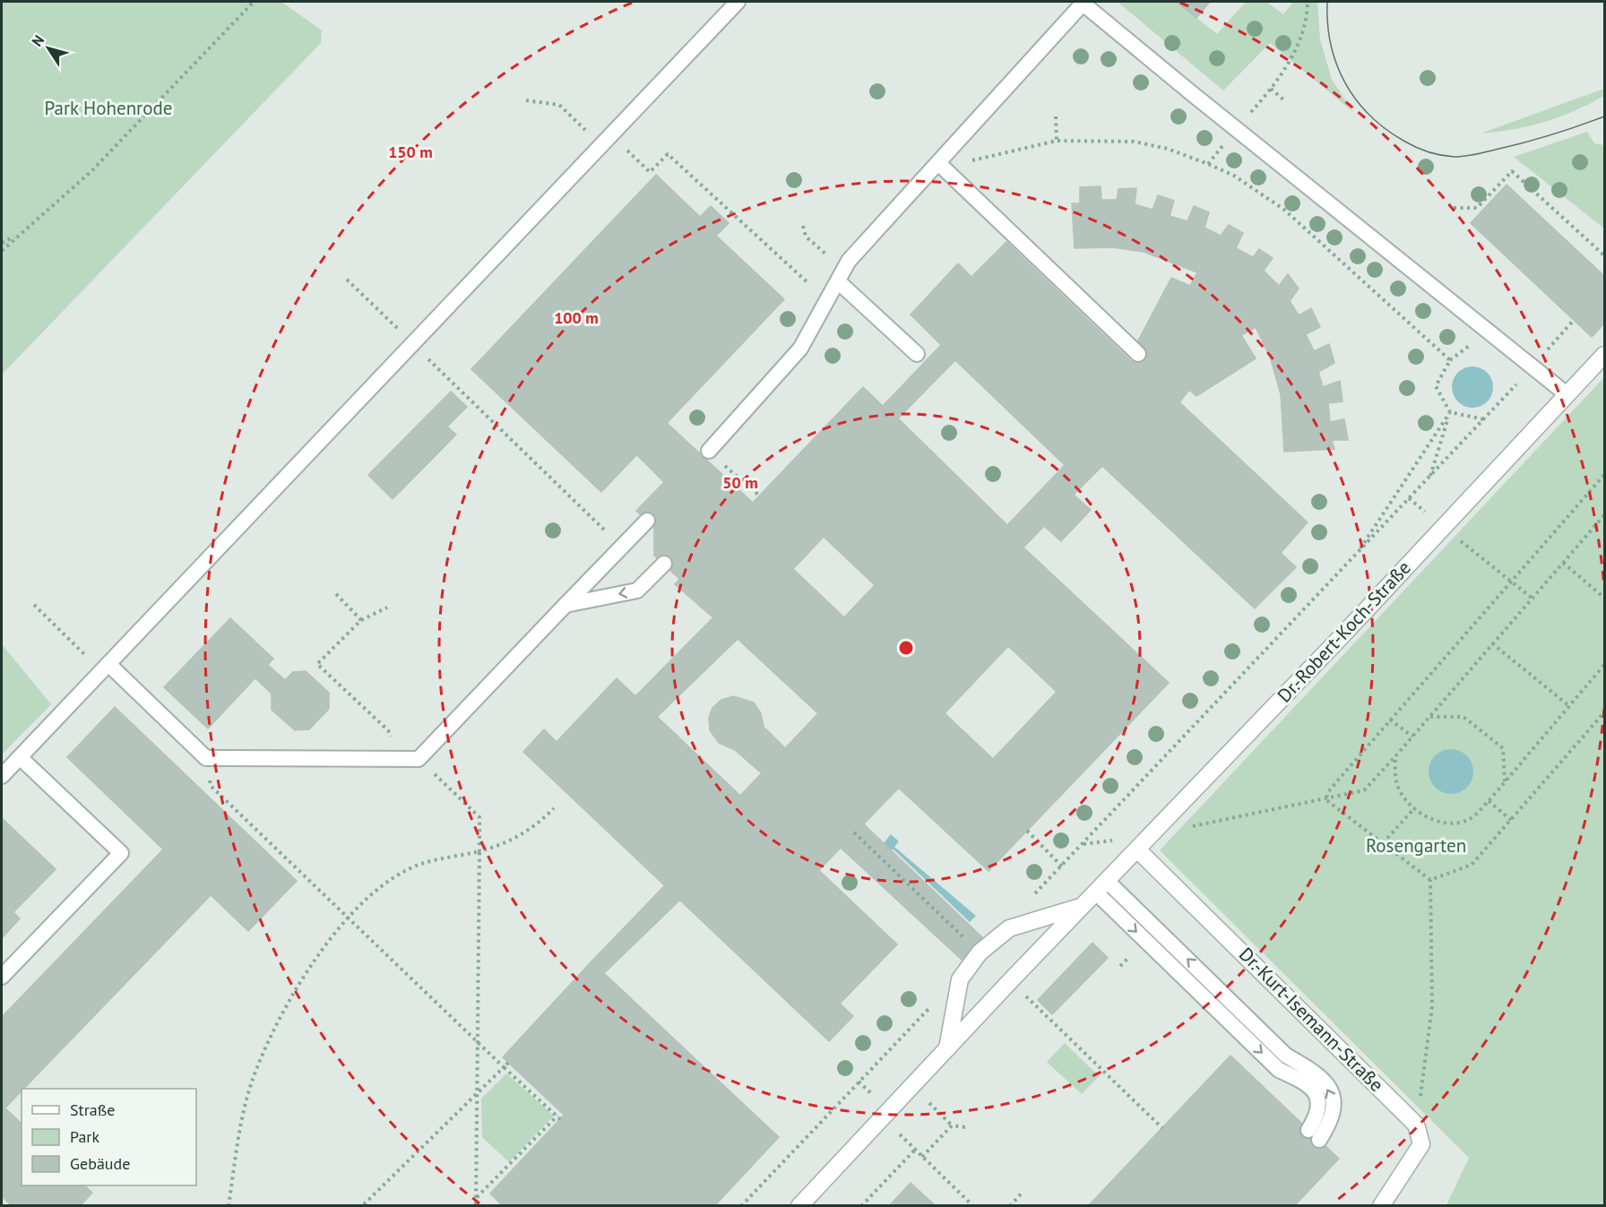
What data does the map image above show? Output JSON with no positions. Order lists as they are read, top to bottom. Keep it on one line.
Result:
{"streets":{"street":["Dr.-Robert-Koch-Straße","Dr.-Kurt-Isemann-Straße"]},"crossings":[["Dr.-Robert-Koch-Straße","Dr.-Kurt-Isemann-Straße"]],"parks":["Park Hohenrode","Rosengarten"],"legend":["Straße","Park","Gebäude"],"north":"top left","rings":["150 m","100 m","50 m"]}
